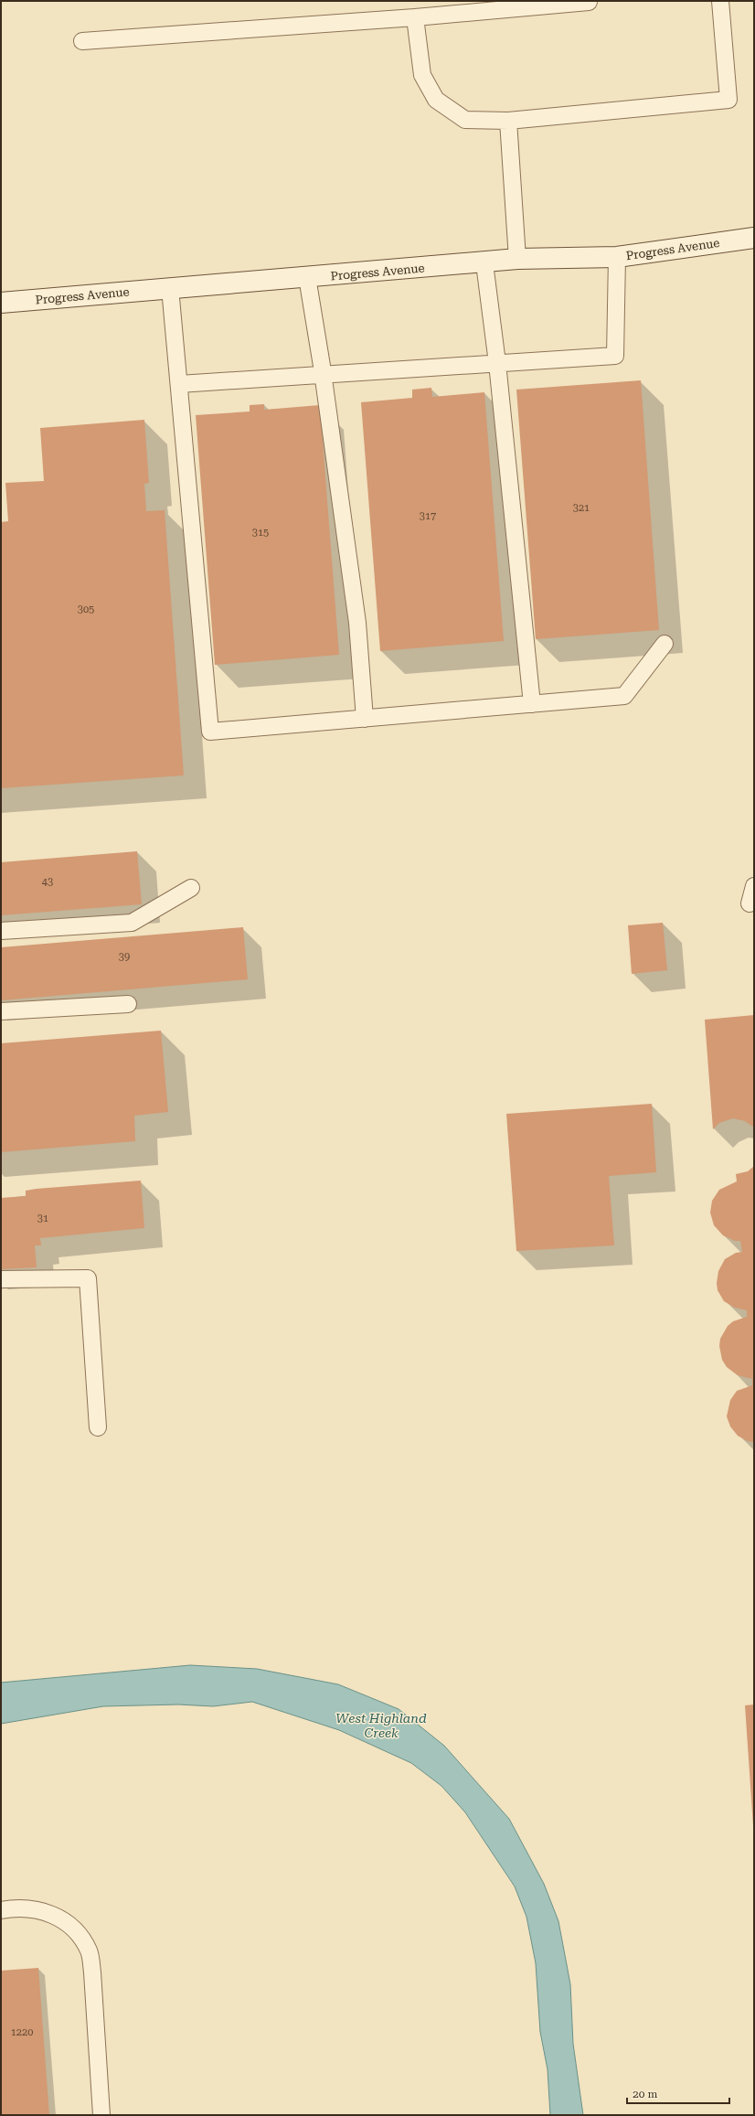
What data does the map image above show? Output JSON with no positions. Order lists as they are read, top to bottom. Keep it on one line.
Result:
{"streets":{"main road":["Progress Avenue"]},"water":["West Highland Creek"],"house_numbers":["321","317","315","305","43","39","31","1220"],"scale_bar":"20 m"}
